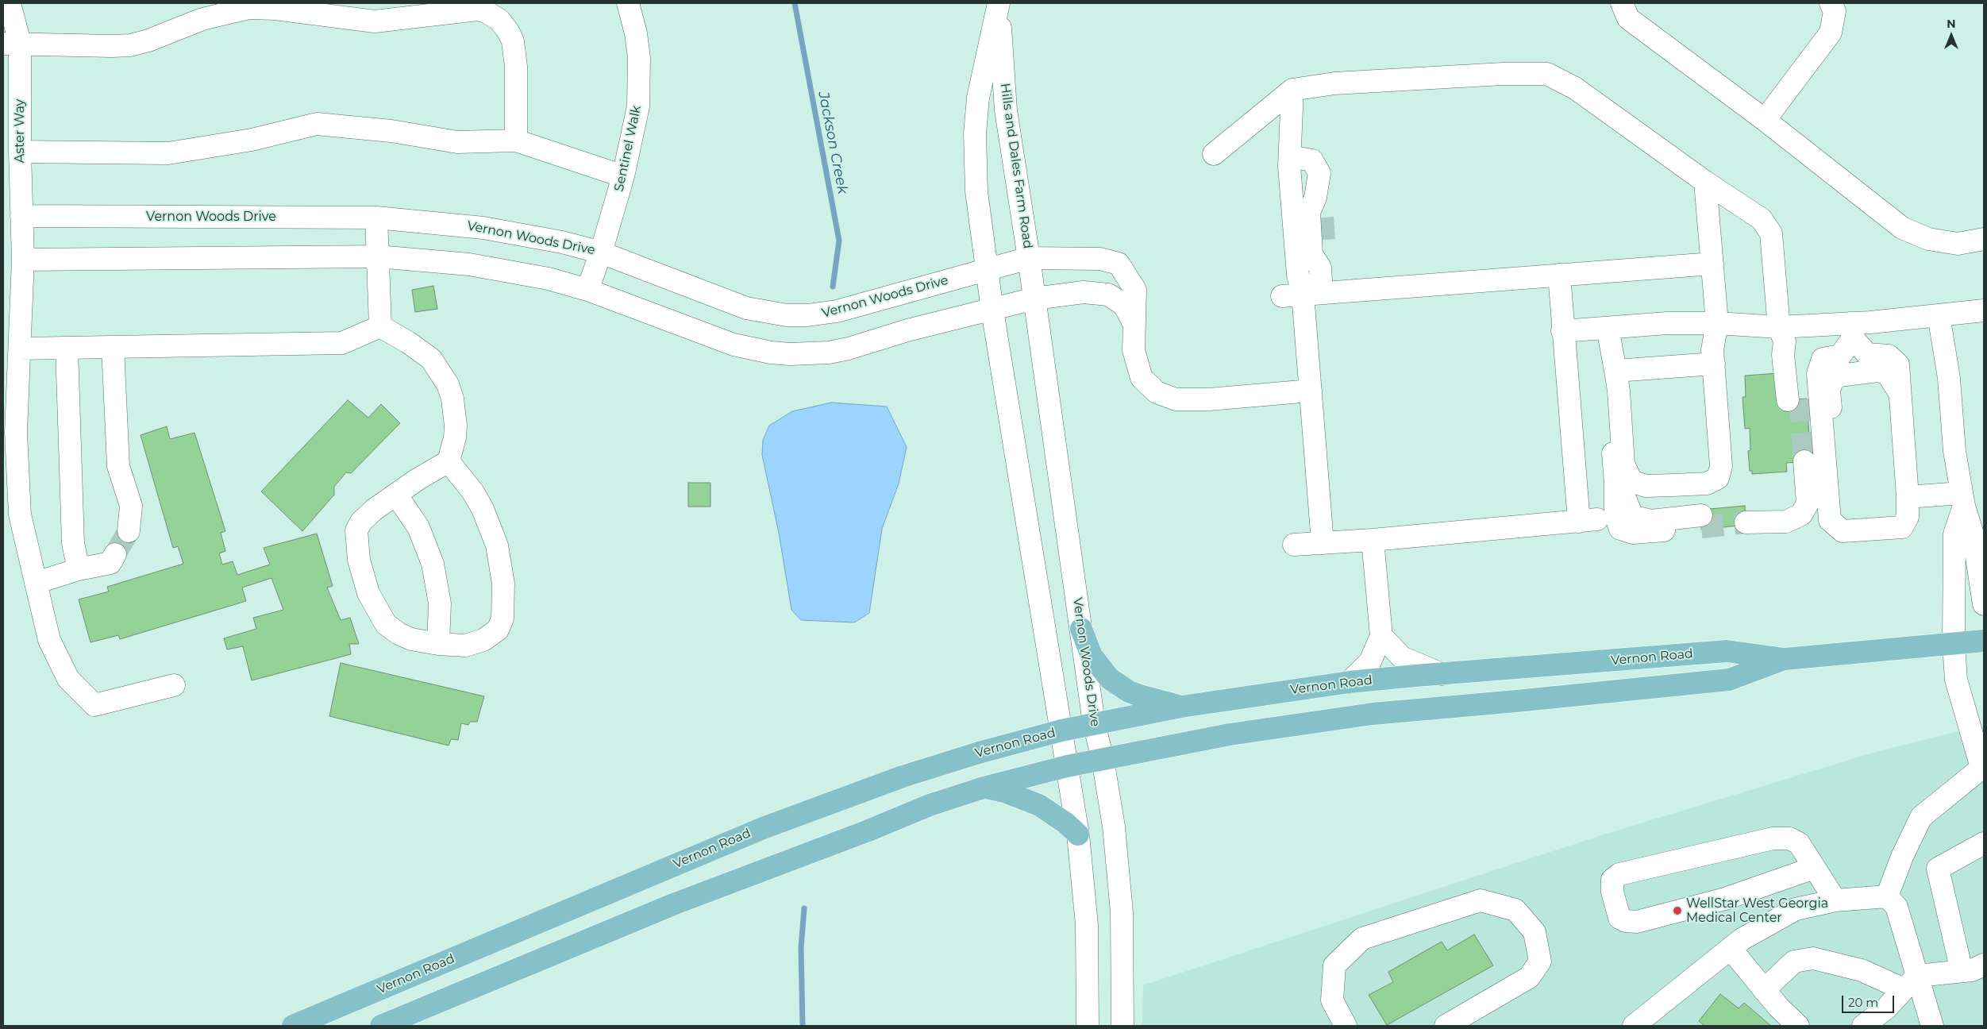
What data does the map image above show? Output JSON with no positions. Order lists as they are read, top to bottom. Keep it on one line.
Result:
{"streets":{"main road":["Vernon Road"],"street":["Aster Way","Sentinel Walk","Hills and Dales Farm Road","Vernon Woods Drive"]},"crossings":[["Aster Way","Vernon Woods Drive"],["Sentinel Walk","Vernon Woods Drive"],["Hills and Dales Farm Road","Vernon Woods Drive"],["Vernon Woods Drive","Vernon Road"]],"water":["Jackson Creek"],"places":["WellStar West Georgia Medical Center"],"scale_bar":"20 m","north":"top"}
